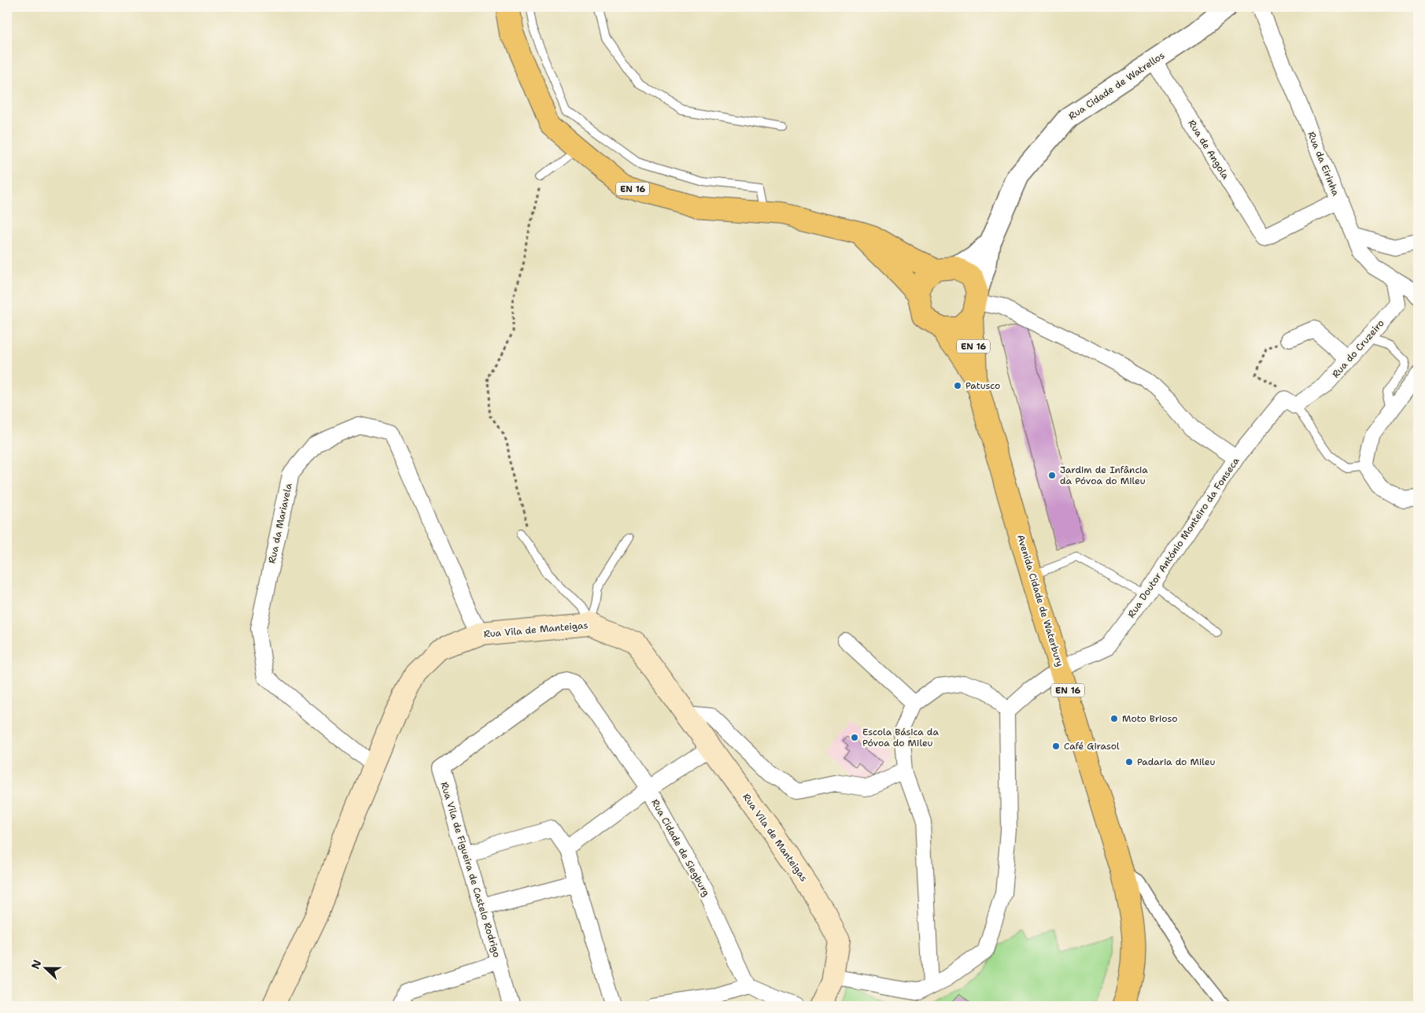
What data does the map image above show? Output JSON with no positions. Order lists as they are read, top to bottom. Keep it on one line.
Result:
{"streets":{"main road":["EN 16","Avenida Cidade de Waterbury","Rua Vila de Manteigas"],"street":["Rua Cidade de Watrellos","Rua de Angola","Rua da Eirinha","Rua do Cruzeiro","Rua da Mariavela","Rua Doutor António Monteiro da Fonseca","Rua Cidade de Siegburg","Rua Vila de Figueira de Castelo Rodrigo"]},"crossings":[["Rua Cidade de Watrellos","Rua de Angola"],["Rua Cidade de Watrellos","EN 16"],["Rua de Angola","Rua da Eirinha"],["Rua da Eirinha","Rua do Cruzeiro"],["EN 16","Avenida Cidade de Waterbury"],["Rua do Cruzeiro","Rua Doutor António Monteiro da Fonseca"],["Rua da Mariavela","Rua Vila de Manteigas"],["Rua Doutor António Monteiro da Fonseca","Avenida Cidade de Waterbury"],["Rua Cidade de Siegburg","Rua Vila de Figueira de Castelo Rodrigo"]],"places":["Patusco","Jardim de Infância da Póvoa do Mileu","Moto Brioso","Escola Básica da Póvoa do Mileu","Café Girasol","Padaria do Mileu"],"north":"left"}
